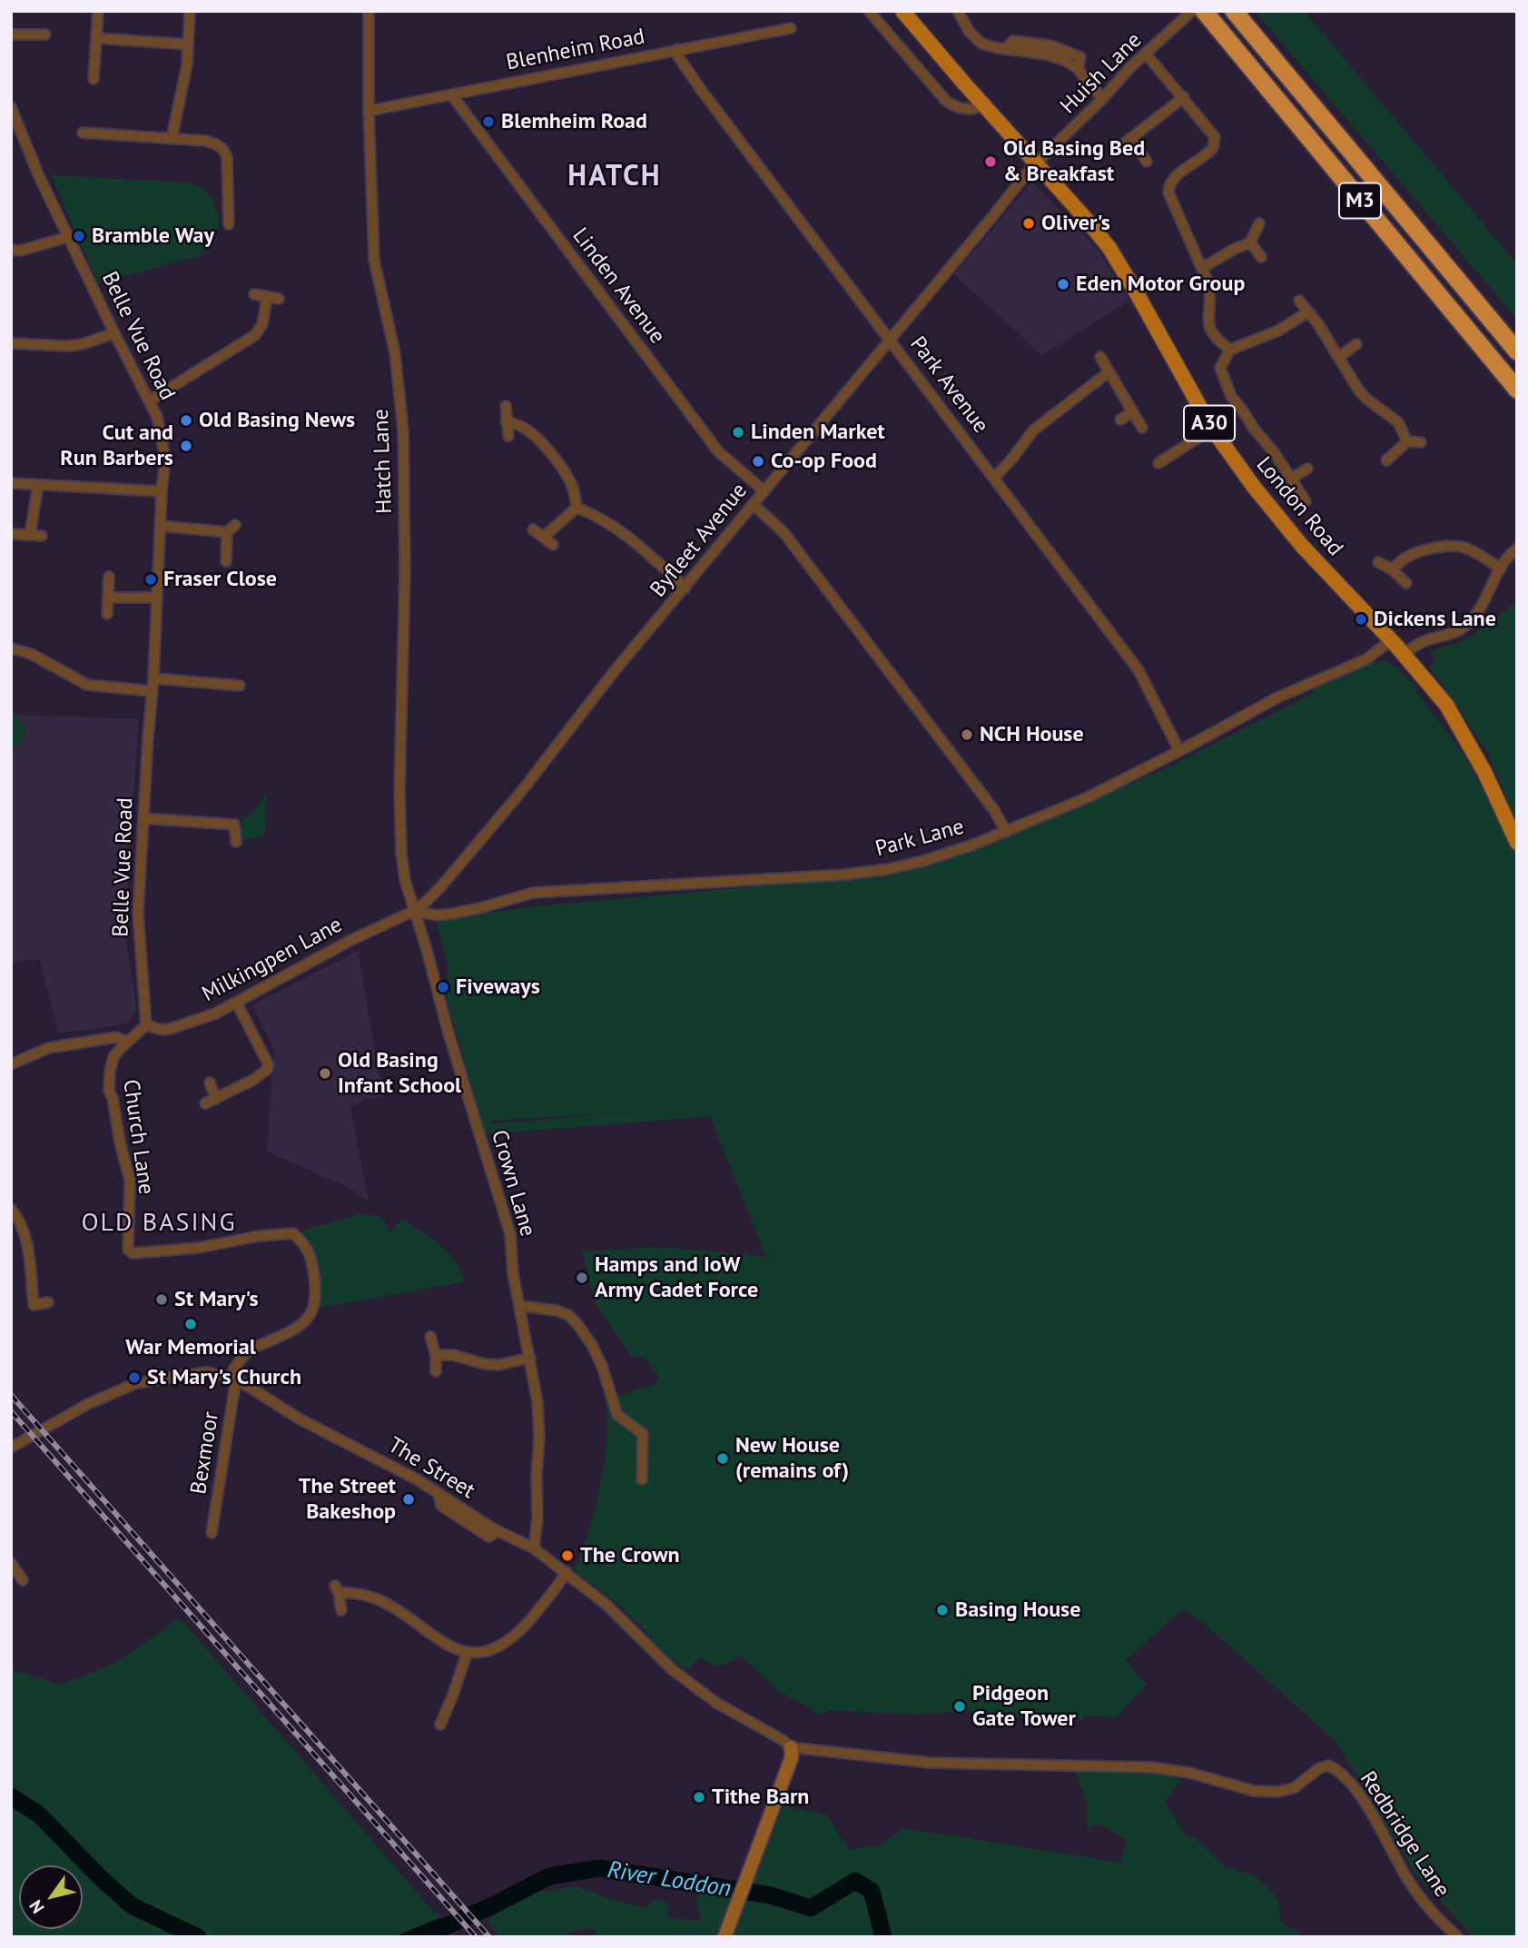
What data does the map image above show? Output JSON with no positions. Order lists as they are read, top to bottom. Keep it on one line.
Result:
{"streets":{"highway":["M3"],"main road":["A30","London Road"],"street":["Blenheim Road","Huish Lane","Linden Avenue","Belle Vue Road","Park Avenue","Hatch Lane","Byfleet Avenue","Park Lane","Milkingpen Lane","Church Lane","Crown Lane","Bexmoor","The Street","Redbridge Lane"]},"crossings":[["Blenheim Road","Linden Avenue"],["Blenheim Road","Park Avenue"],["Blenheim Road","Hatch Lane"],["Huish Lane","London Road"],["Huish Lane","Byfleet Avenue"],["Linden Avenue","Byfleet Avenue"],["Belle Vue Road","Milkingpen Lane"],["Belle Vue Road","Church Lane"],["Park Avenue","Byfleet Avenue"],["Park Avenue","Park Lane"],["Hatch Lane","Byfleet Avenue"],["Hatch Lane","Park Lane"],["Hatch Lane","Milkingpen Lane"],["Hatch Lane","Crown Lane"],["London Road","Byfleet Avenue"],["London Road","Park Lane"],["Byfleet Avenue","Park Lane"],["Byfleet Avenue","Milkingpen Lane"],["Byfleet Avenue","Crown Lane"],["Park Lane","Milkingpen Lane"],["Park Lane","Crown Lane"],["Milkingpen Lane","Church Lane"],["Milkingpen Lane","Crown Lane"],["Church Lane","Bexmoor"],["Church Lane","The Street"],["Crown Lane","The Street"],["Bexmoor","The Street"],["The Street","Redbridge Lane"]],"districts":["HATCH","OLD BASING"],"water":["River Loddon"],"places":["Blemheim Road","Old Basing Bed & Breakfast","Oliver's","Bramble Way","Eden Motor Group","Old Basing News","Linden Market","Cut and Run Barbers","Co-op Food","Fraser Close","Dickens Lane","NCH House","Fiveways","Old Basing Infant School","Hamps and IoW Army Cadet Force","St Mary's","War Memorial","St Mary's Church","New House (remains of)","The Street Bakeshop","The Crown","Basing House","Pidgeon Gate Tower","Tithe Barn"],"north":"bottom left"}
